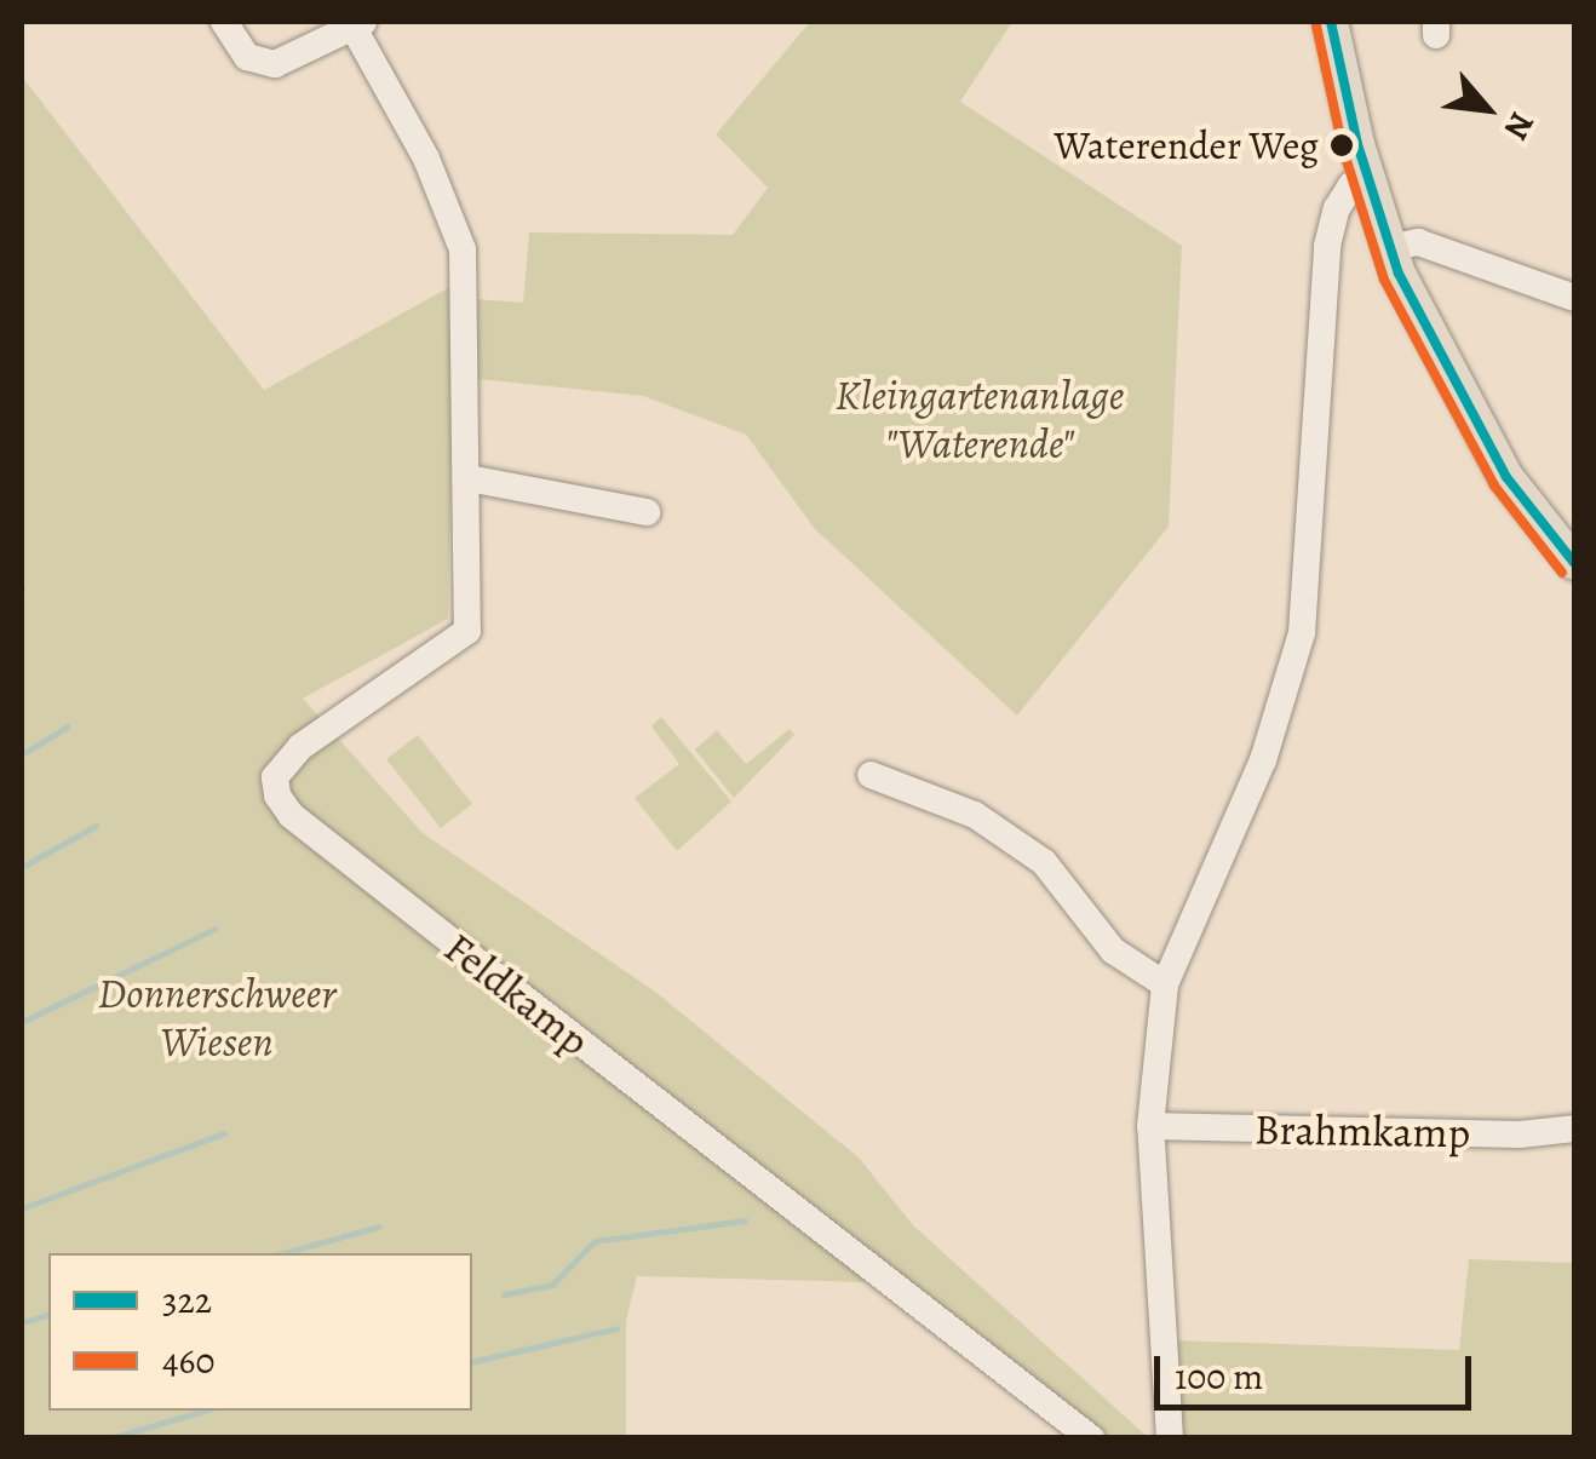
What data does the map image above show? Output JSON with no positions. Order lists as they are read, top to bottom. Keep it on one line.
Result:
{"streets":{"street":["Feldkamp","Brahmkamp"]},"parks":["Kleingartenanlage \"Waterende\"","Donnerschweer Wiesen"],"places":["Waterender Weg"],"lines":["transit line 322","transit line 460"],"legend":["322","460"],"scale_bar":"100 m","north":"bottom right"}
